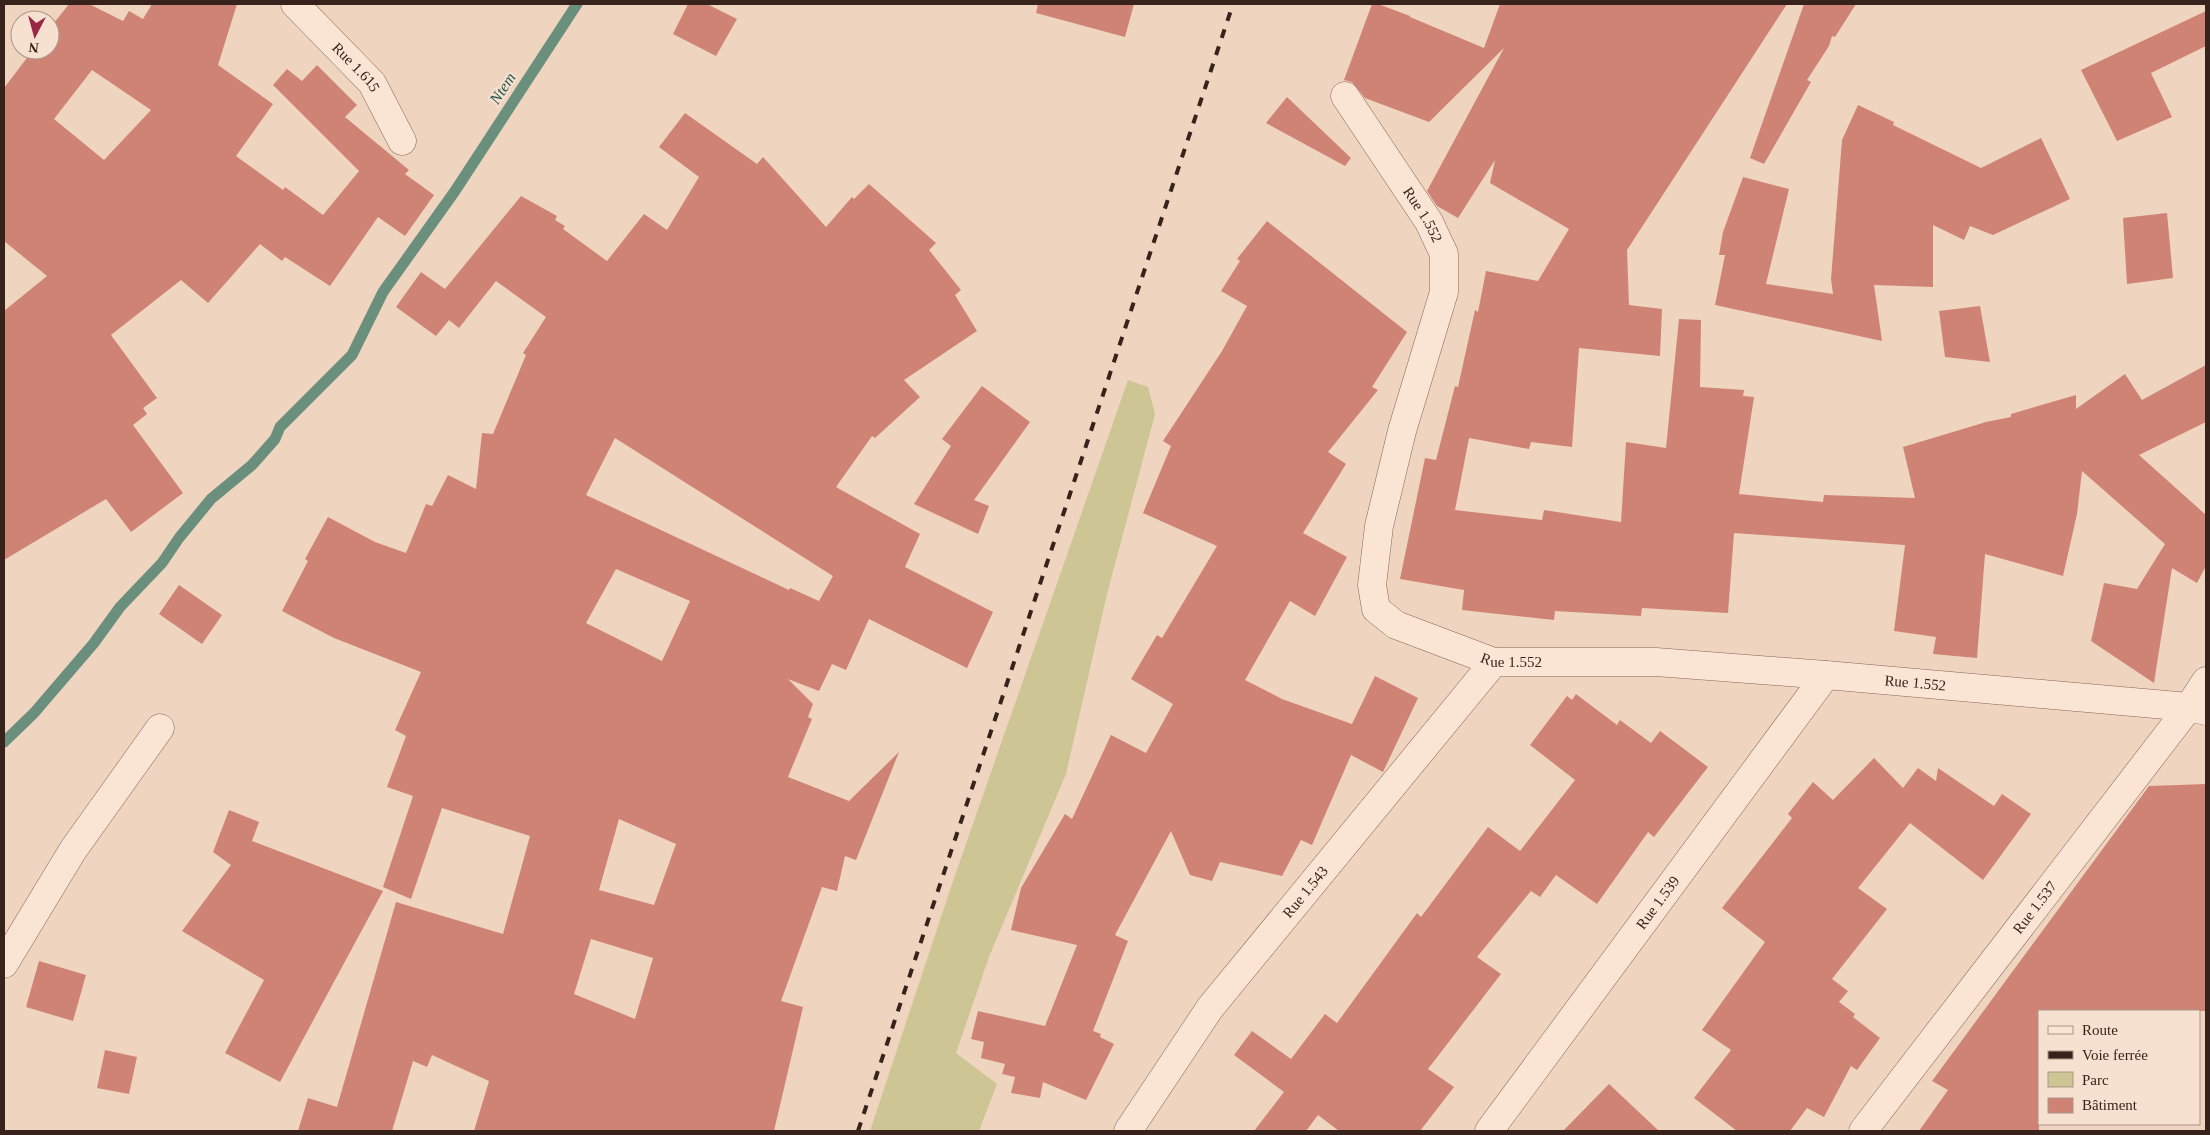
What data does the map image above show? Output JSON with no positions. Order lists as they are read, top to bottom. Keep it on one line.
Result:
{"streets":{"street":["Rue 1.615","Rue 1.552","Rue 1.543","Rue 1.539","Rue 1.537"]},"crossings":[["Rue 1.552","Rue 1.543"],["Rue 1.552","Rue 1.539"],["Rue 1.552","Rue 1.537"]],"water":["Ntem"],"legend":["Route","Voie ferrée","Parc","Bâtiment"],"north":"bottom"}
